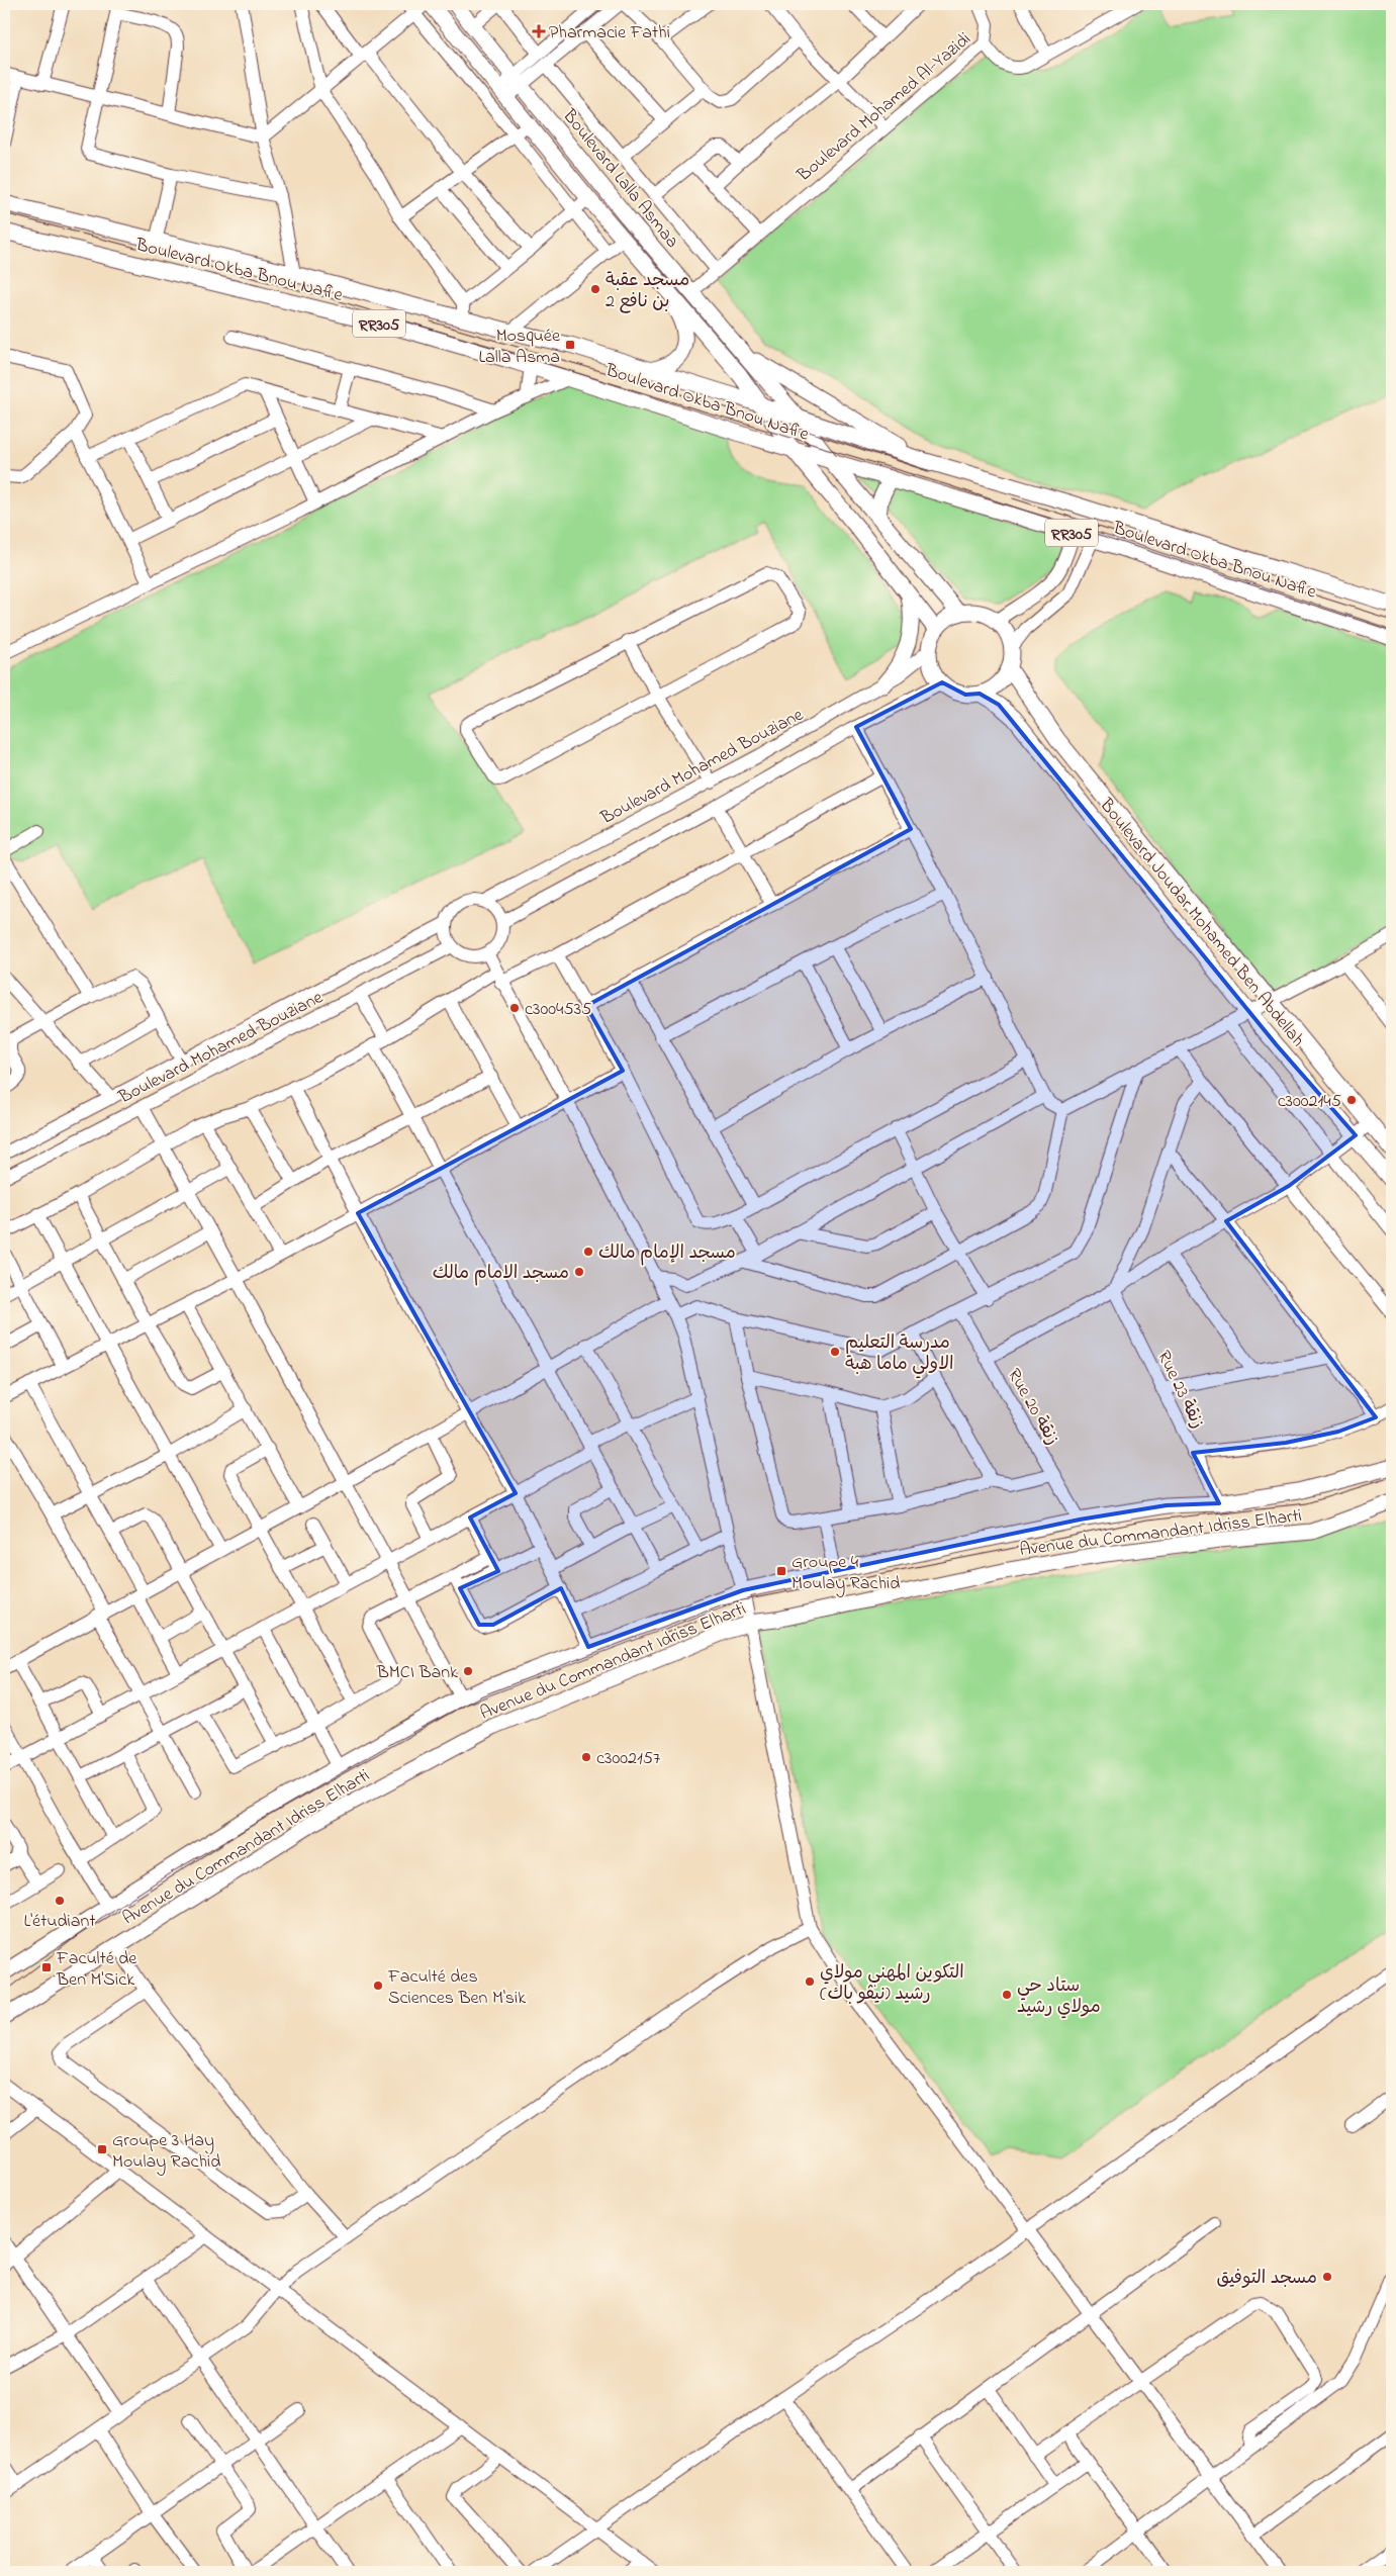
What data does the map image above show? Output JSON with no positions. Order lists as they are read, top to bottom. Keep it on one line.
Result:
{"streets":{"main road":["Boulevard Lalla Asmaa","Boulevard Okba Bnou Nafie","RR305","Boulevard Joudar Mohamed Ben Abdellah","Avenue du Commandant Idriss Elharti"],"street":["Boulevard Mohamed Al-Yazidi","Boulevard Mohamed Bouziane","Rue 23 زنقة","Rue 20 زنقة"]},"crossings":[["Boulevard Mohamed Al-Yazidi","Boulevard Lalla Asmaa"],["Boulevard Lalla Asmaa","Boulevard Okba Bnou Nafie"],["Boulevard Mohamed Bouziane","Boulevard Joudar Mohamed Ben Abdellah"],["Rue 23 زنقة","Avenue du Commandant Idriss Elharti"],["Rue 20 زنقة","Avenue du Commandant Idriss Elharti"]],"places":{"health":["Pharmacie Fathi"],"other":["مسجد عقبة بن نافع 2","c3004535","c3002145","مسجد الإمام مالك","مسجد الامام مالك","مدرسة التعليم الاولي ماما هبة","BMCI Bank","c3002157","L'étudiant","التكوين المهني مولاي رشيد (نيڤو باك)","Faculté des Sciences Ben M'sik","ستاد حي مولاي رشيد","مسجد التوفيق"],"transit":["Mosquée Lalla Asma","Groupe 4 Moulay Rachid","Faculté de Ben M'Sick","Groupe 3 Hay Moulay Rachid"]}}
